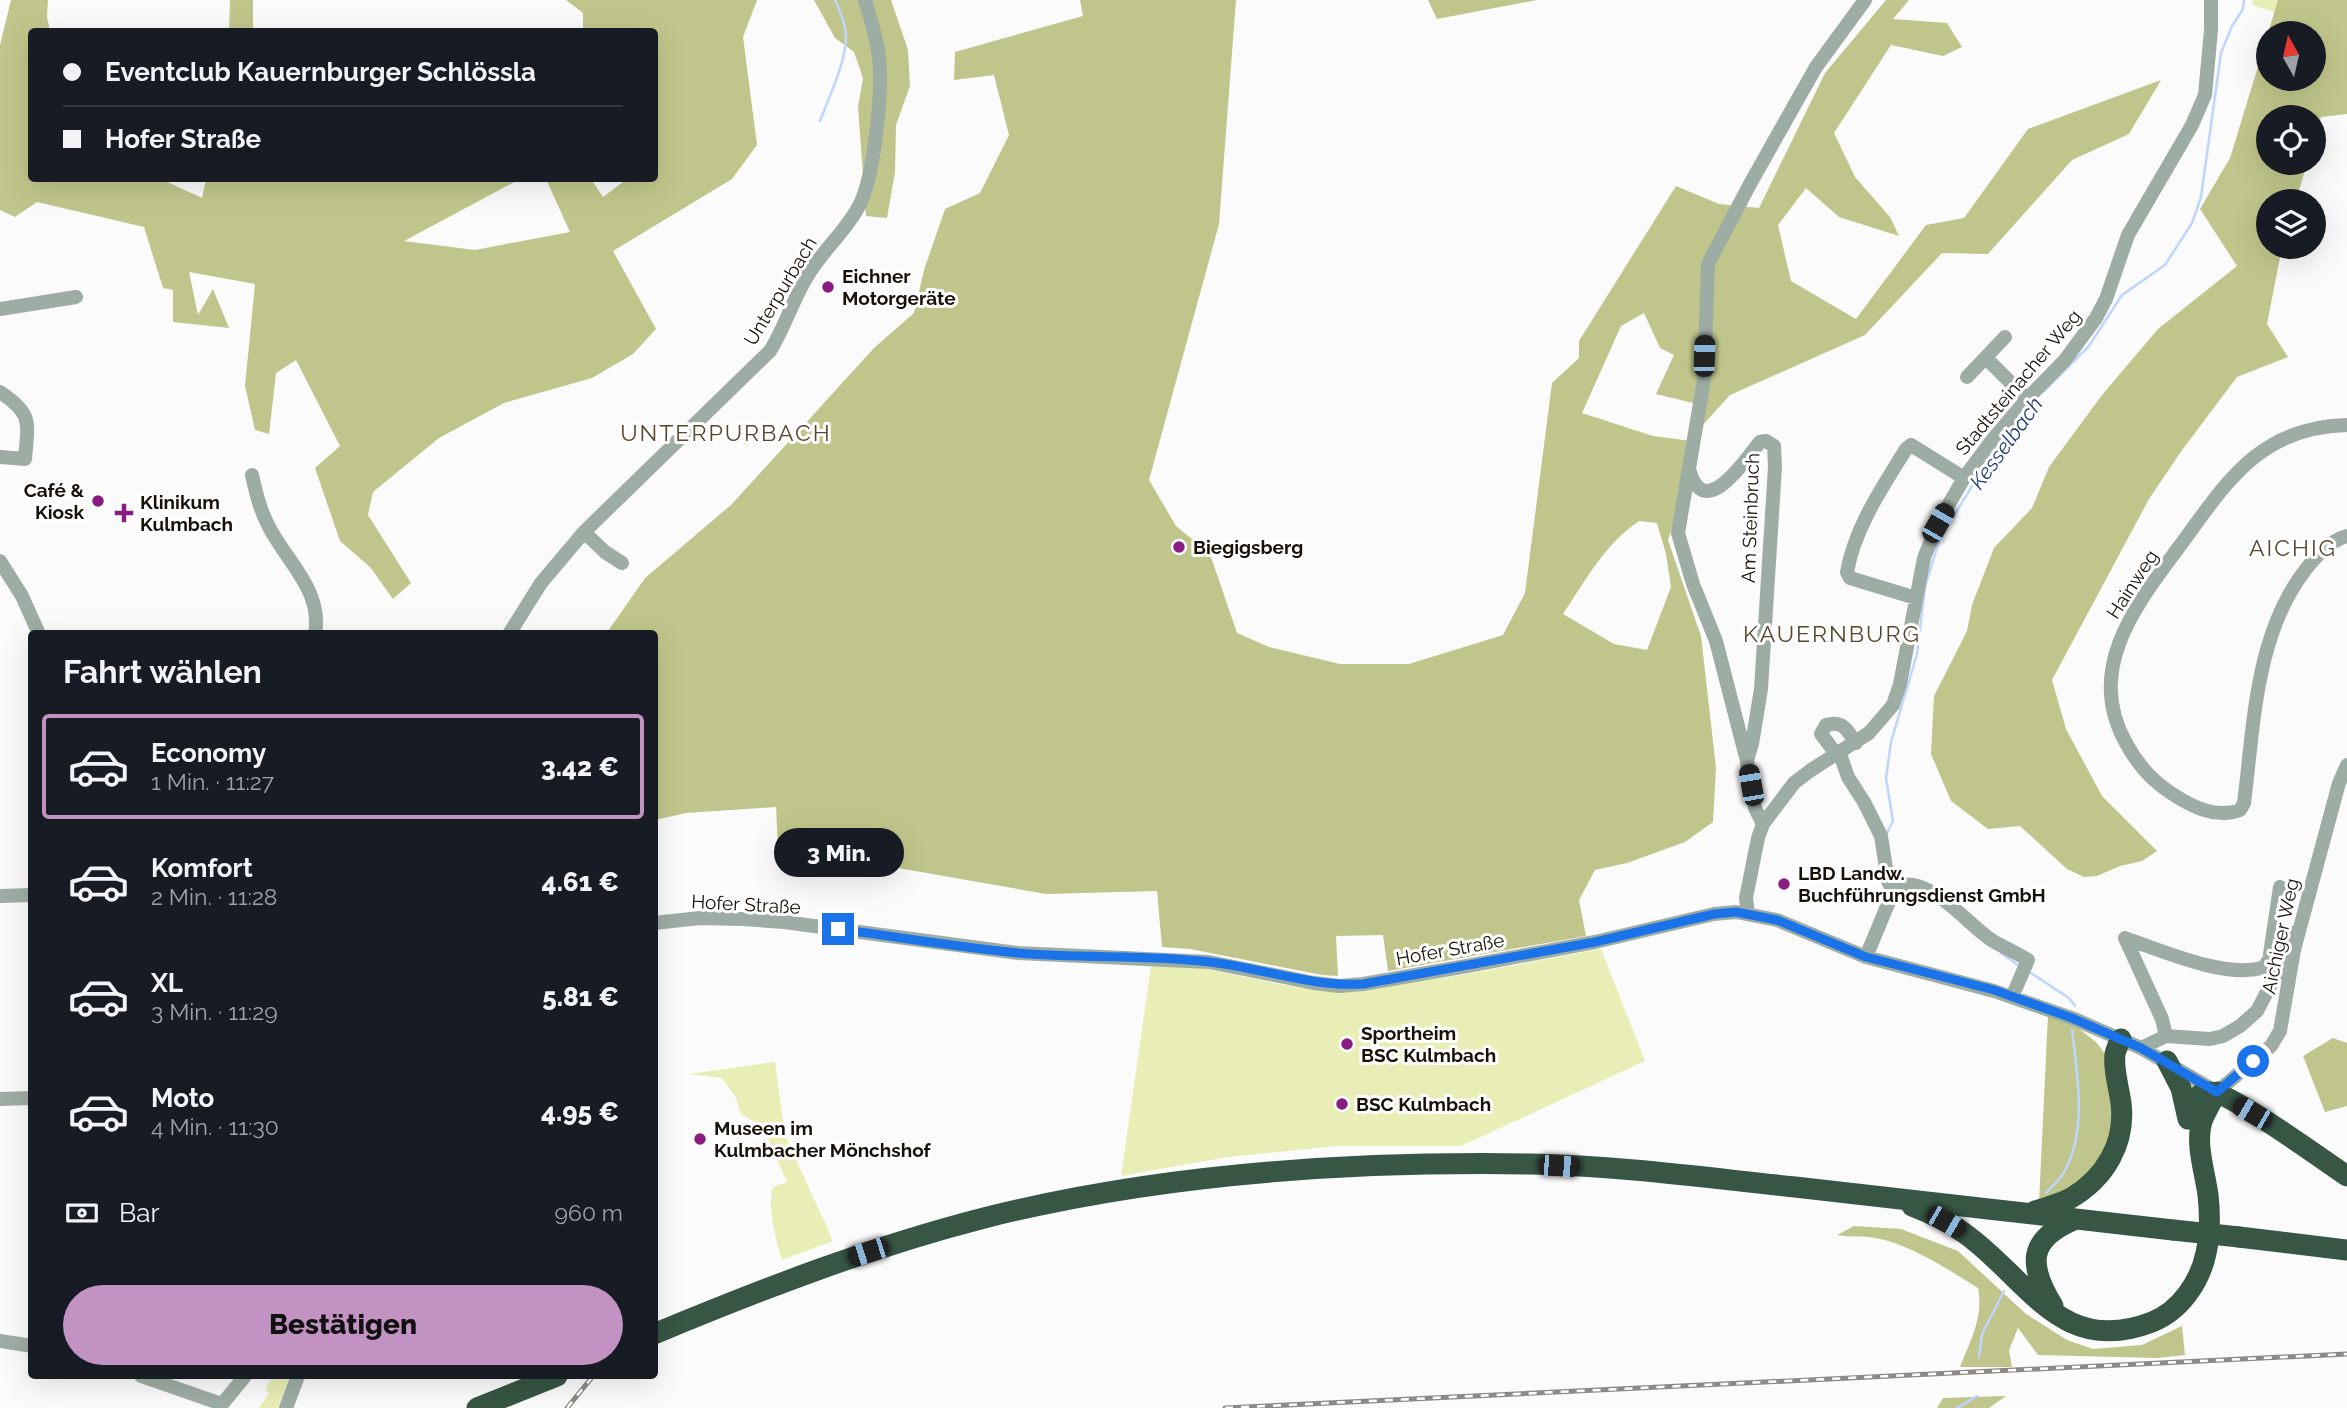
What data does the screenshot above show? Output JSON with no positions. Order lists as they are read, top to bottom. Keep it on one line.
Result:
{"streets":{"street":["Unterpurbach","Stadtsteinacher Weg","Am Steinbruch","Hainweg","Hofer Straße","Aichiger Weg"]},"crossings":[["Hofer Straße","Aichiger Weg"]],"districts":["UNTERPURBACH","AICHIG","KAUERNBURG"],"water":["Kesselbach"],"places":{"other":["Eichner Motorgeräte","Café & Kiosk","Biegigsberg","LBD Landw. Buchführungsdienst GmbH","Sportheim BSC Kulmbach","BSC Kulmbach","Museen im Kulmbacher Mönchshof"],"health":["Klinikum Kulmbach"]},"north":"top","page":{"banner":["Eventclub Kauernburger Schlössla","Hofer Straße"],"heading":"Fahrt wählen","list":[{"name":"Economy","note":"1 Min. · 11:27","value":"3.42 €"},{"name":"Komfort","note":"2 Min. · 11:28","value":"4.61 €"},{"name":"XL","note":"3 Min. · 11:29","value":"5.81 €"},{"name":"Moto","note":"4 Min. · 11:30","value":"4.95 €"}],"bubble":"3 Min.","pay":["Bar","960 m"],"buttons":"Bestätigen"}}
